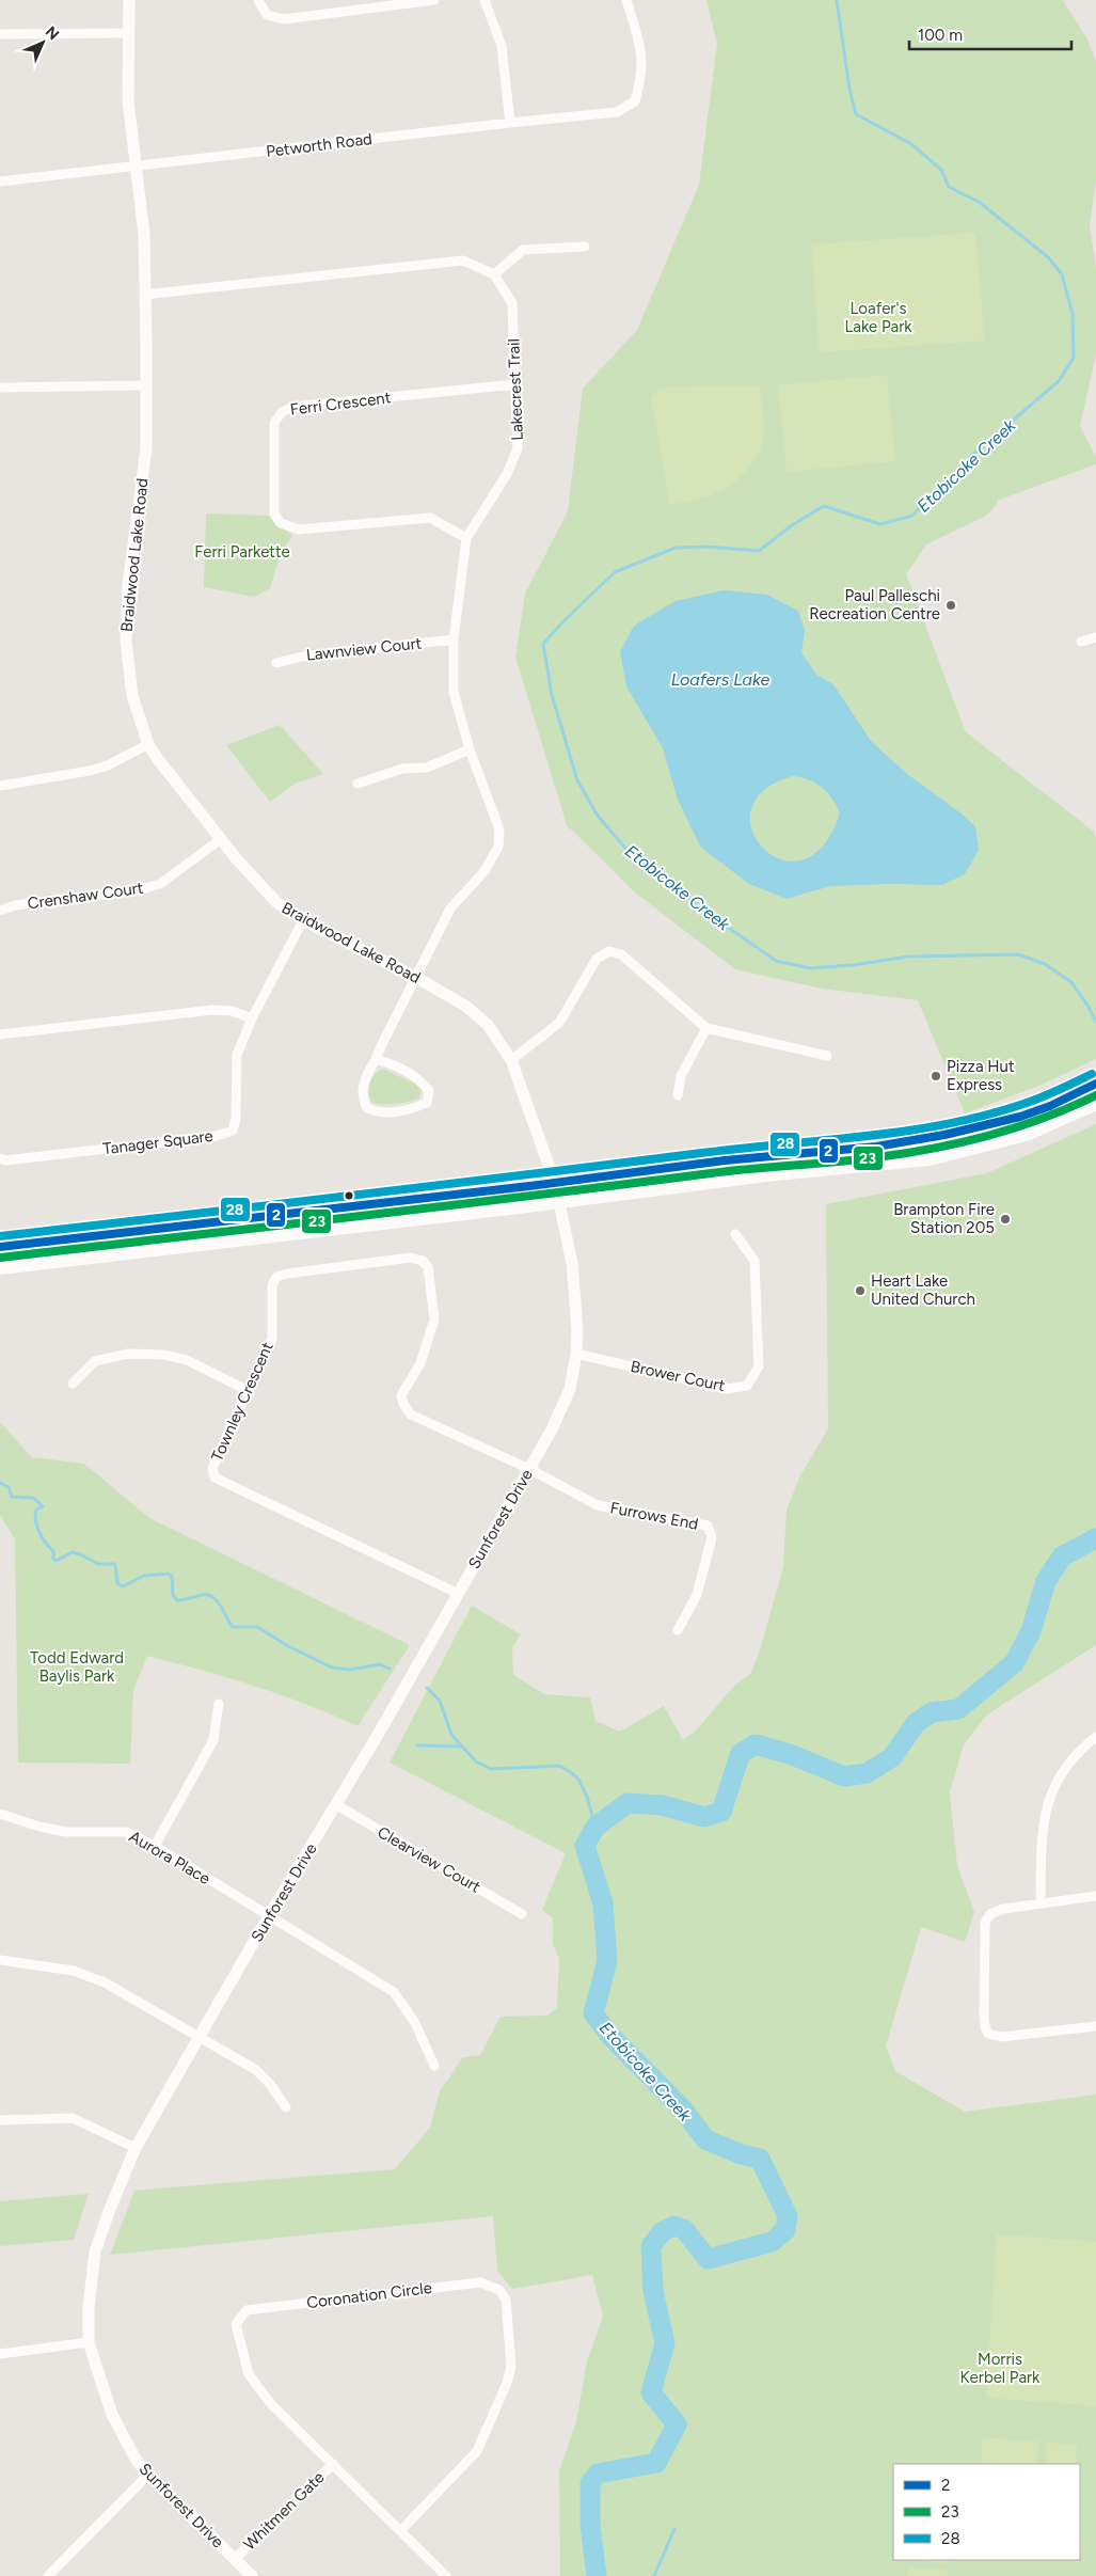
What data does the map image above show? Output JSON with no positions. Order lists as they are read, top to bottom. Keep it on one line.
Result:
{"streets":{"street":["Petworth Road","Lakecrest Trail","Ferri Crescent","Braidwood Lake Road","Lawnview Court","Crenshaw Court","Tanager Square","Brower Court","Townley Crescent","Furrows End","Sunforest Drive","Aurora Place","Clearview Court","Coronation Circle","Whitmen Gate"]},"crossings":[["Petworth Road","Braidwood Lake Road"],["Lakecrest Trail","Ferri Crescent"],["Lakecrest Trail","Braidwood Lake Road"],["Lakecrest Trail","Lawnview Court"],["Braidwood Lake Road","Crenshaw Court"],["Braidwood Lake Road","Tanager Square"],["Braidwood Lake Road","Sunforest Drive"],["Brower Court","Sunforest Drive"],["Townley Crescent","Furrows End"],["Townley Crescent","Sunforest Drive"],["Furrows End","Sunforest Drive"],["Sunforest Drive","Aurora Place"],["Sunforest Drive","Clearview Court"],["Sunforest Drive","Whitmen Gate"],["Coronation Circle","Whitmen Gate"]],"water":["Etobicoke Creek","Loafers Lake"],"parks":["Loafer's Lake Park","Ferri Parkette","Todd Edward Baylis Park","Morris Kerbel Park"],"places":["Paul Palleschi Recreation Centre","Pizza Hut Express","Brampton Fire Station 205","Heart Lake United Church"],"lines":["transit line 28","transit line 2","transit line 23"],"legend":["2","23","28"],"scale_bar":"100 m","north":"top right"}
